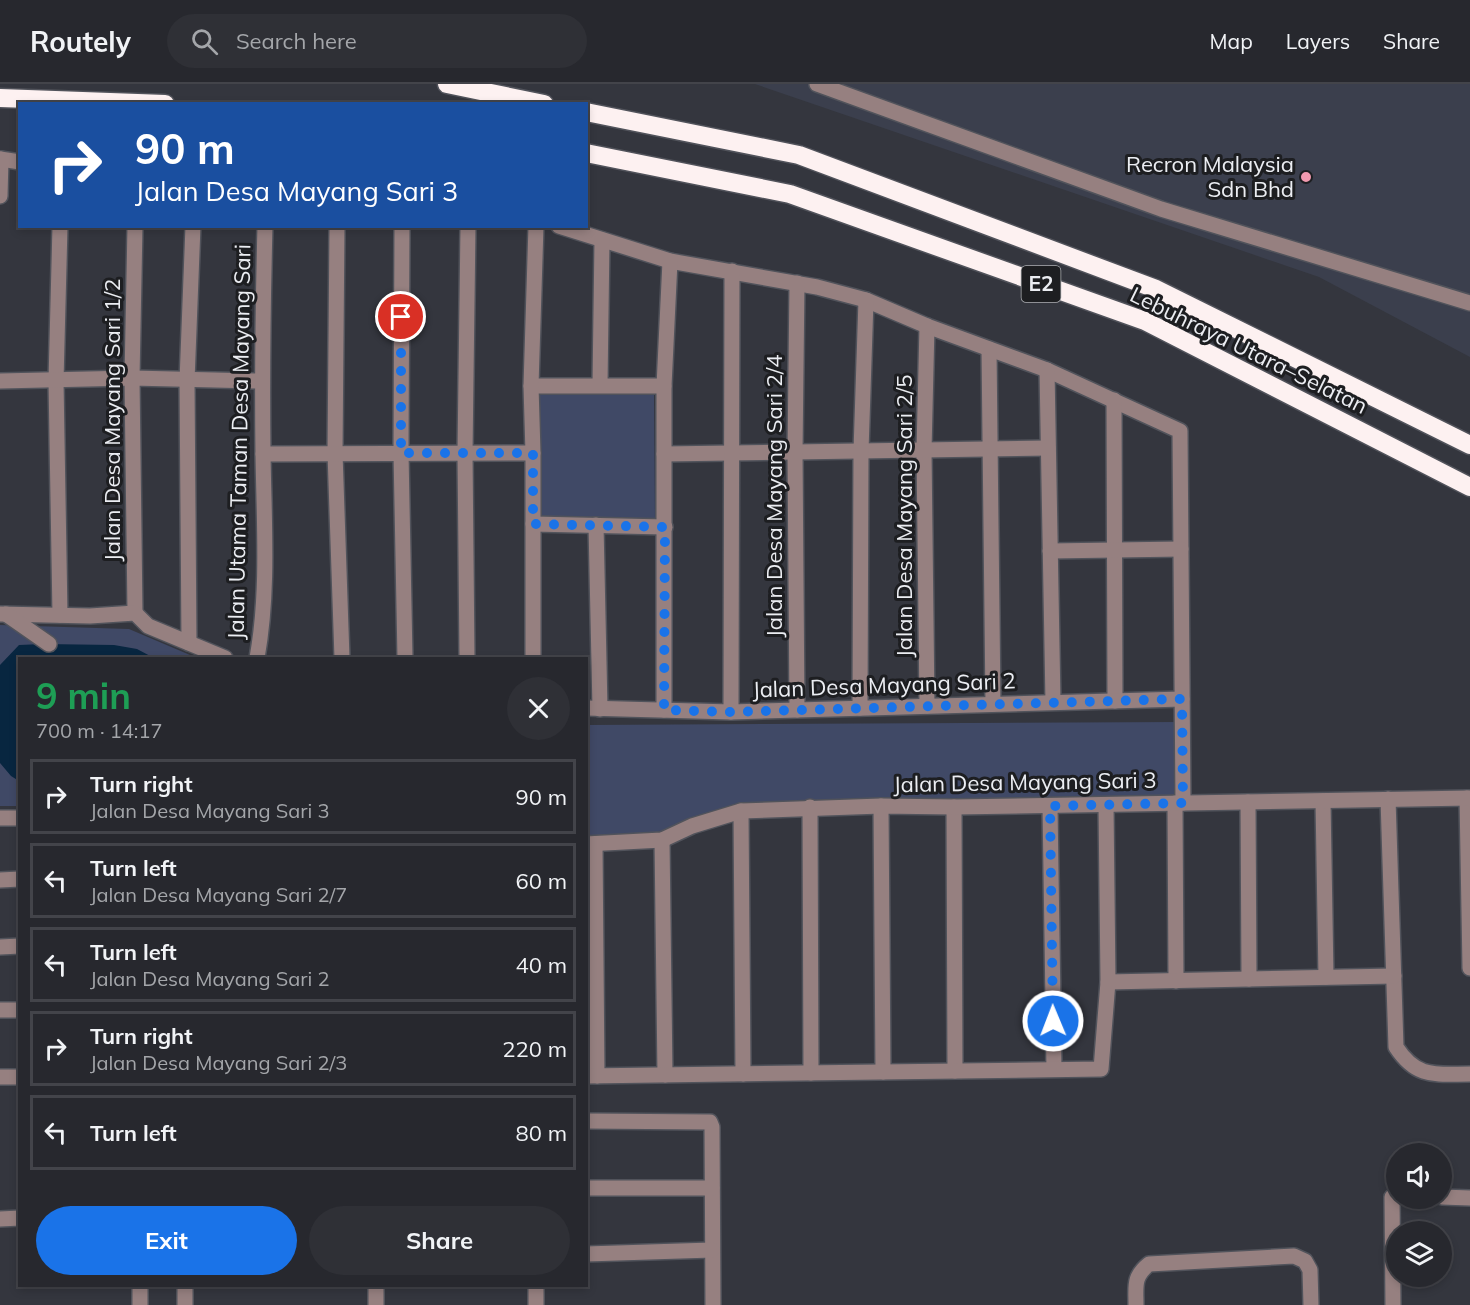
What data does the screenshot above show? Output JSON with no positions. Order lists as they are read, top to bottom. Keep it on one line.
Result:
{"streets":{"highway":["E2","Lebuhraya Utara–Selatan"],"street":["Jalan Desa Mayang Sari 1/2","Jalan Utama Taman Desa Mayang Sari","Jalan Desa Mayang Sari 2/4","Jalan Desa Mayang Sari 2/5","Jalan Desa Mayang Sari 2","Jalan Desa Mayang Sari 3"]},"crossings":[["Jalan Desa Mayang Sari 2/4","Jalan Desa Mayang Sari 2"],["Jalan Desa Mayang Sari 2/5","Jalan Desa Mayang Sari 2"]],"places":["Recron Malaysia Sdn Bhd"],"page":{"header":"Routely","search":"Search here","nav":["Map","Layers","Share"],"turn":["90 m","Jalan Desa Mayang Sari 3"],"heading":["9 min","700 m · 14:17"],"list":[{"name":"Turn right","note":"Jalan Desa Mayang Sari 3","value":"90 m"},{"name":"Turn left","note":"Jalan Desa Mayang Sari 2/7","value":"60 m"},{"name":"Turn left","note":"Jalan Desa Mayang Sari 2","value":"40 m"},{"name":"Turn right","note":"Jalan Desa Mayang Sari 2/3","value":"220 m"},{"name":"Turn left","value":"80 m"}],"buttons":["Exit","Share"]}}
